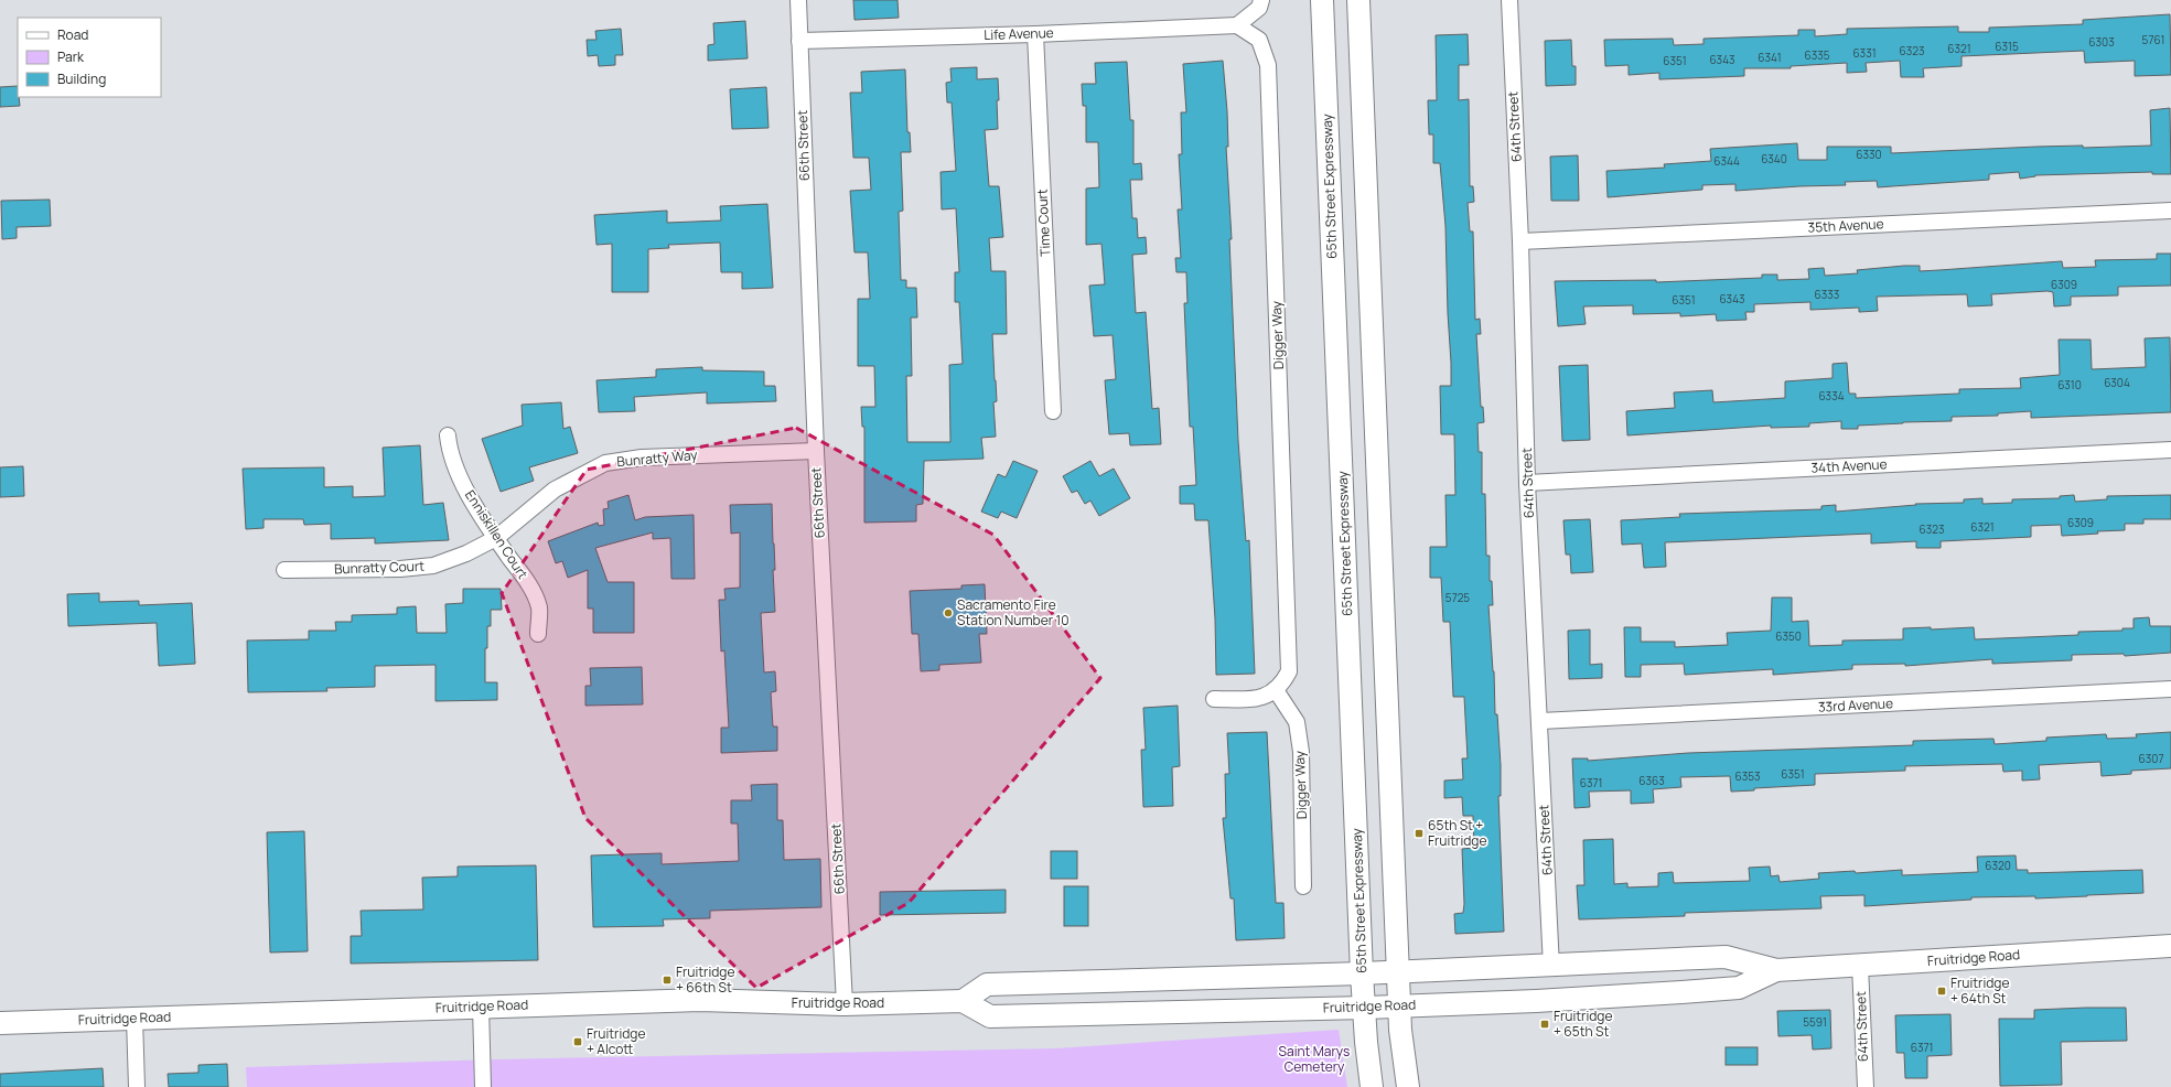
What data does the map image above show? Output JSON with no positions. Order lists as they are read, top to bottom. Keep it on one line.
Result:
{"streets":{"main road":["65th Street Expressway","Fruitridge Road"],"street":["Life Avenue","64th Street","66th Street","Time Court","35th Avenue","Digger Way","Bunratty Way","34th Avenue","Enniskillen Court","Bunratty Court","33rd Avenue"]},"crossings":[["Life Avenue","66th Street"],["Life Avenue","Time Court"],["Life Avenue","Digger Way"],["64th Street","35th Avenue"],["64th Street","34th Avenue"],["64th Street","33rd Avenue"],["64th Street","Fruitridge Road"],["66th Street","Bunratty Way"],["66th Street","Fruitridge Road"],["65th Street Expressway","Fruitridge Road"],["Bunratty Way","Enniskillen Court"],["Bunratty Way","Bunratty Court"],["Enniskillen Court","Bunratty Court"]],"parks":["Saint Marys Cemetery"],"places":{"other":["Sacramento Fire Station Number 10"],"transit":["65th St + Fruitridge","Fruitridge + 66th St","Fruitridge + 64th St","Fruitridge + 65th St","Fruitridge + Alcott"]},"house_numbers":["5761","6303","6315","6321","6323","6331","6335","6341","6343","6351","6330","6340","6344","6309","6333","6343","6351","6304","6310","6334","6309","6321","6323","5725","6350","6307","6351","6353","6363","6371","6320","5591","6371"],"legend":["Road","Park","Building"]}
